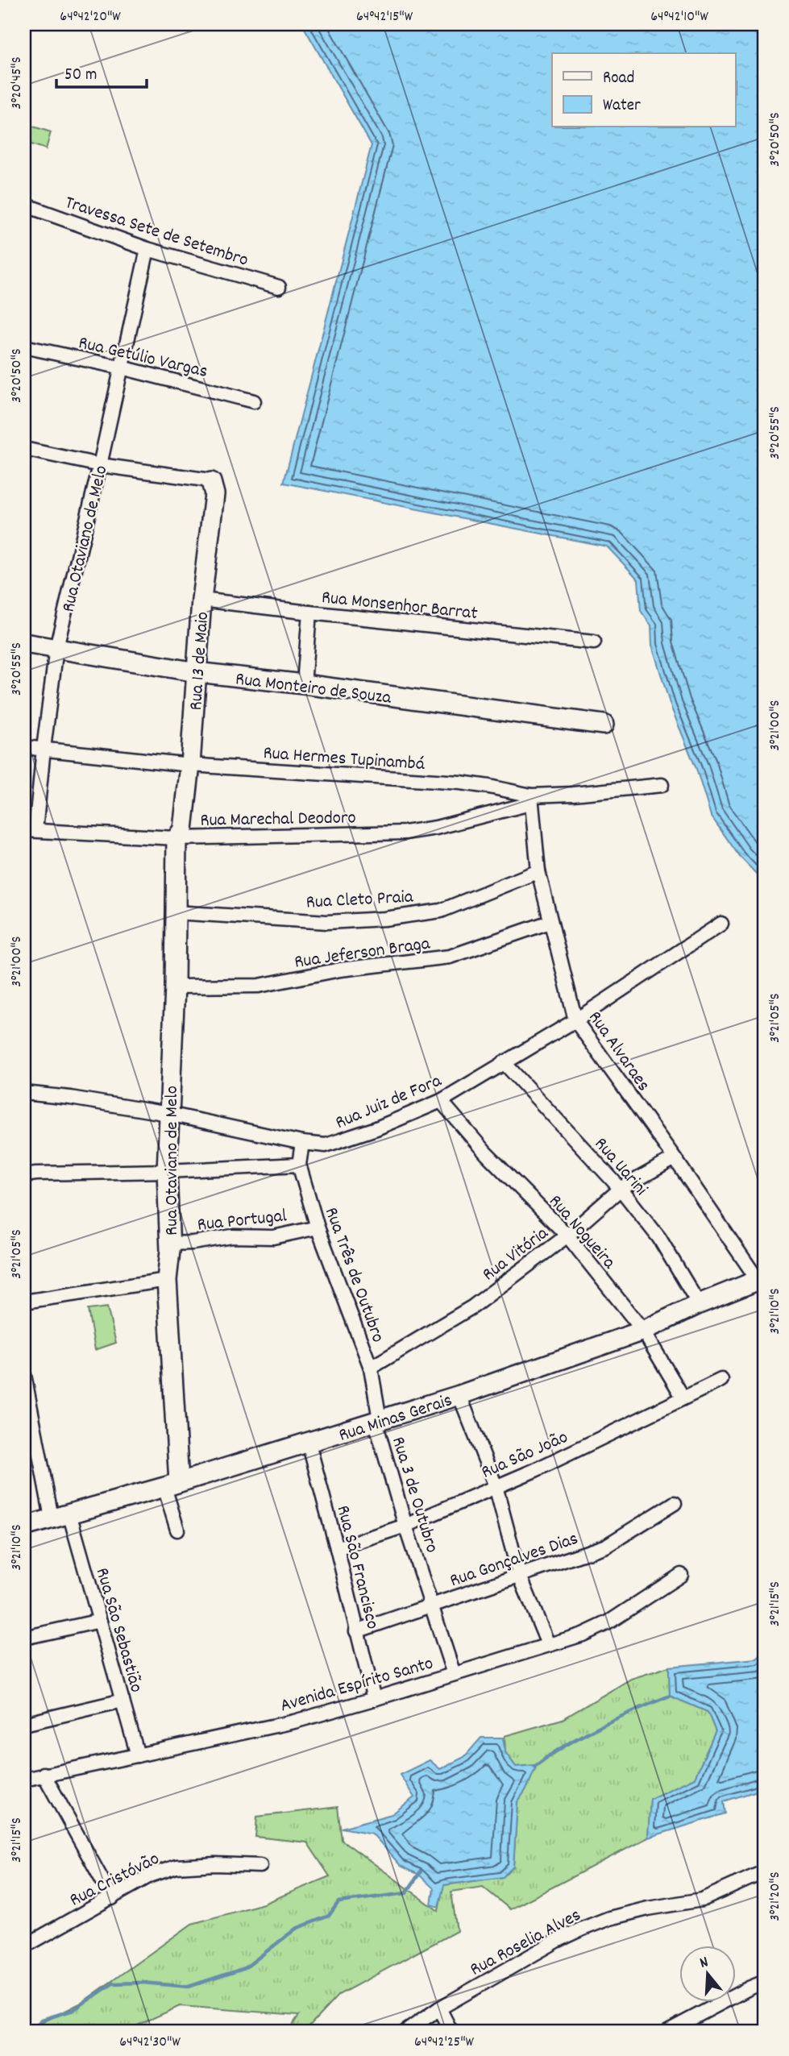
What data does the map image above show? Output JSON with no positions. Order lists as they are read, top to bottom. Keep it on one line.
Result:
{"streets":{"street":["Travessa Sete de Setembro","Rua Getúlio Vargas","Rua Otaviano de Melo","Rua Monsenhor Barrat","Rua 13 de Maio","Rua Monteiro de Souza","Rua Hermes Tupinambá","Rua Marechal Deodoro","Rua Cleto Praia","Rua Jeferson Braga","Rua Alvaraes","Rua Juiz de Fora","Rua Uarini","Rua Portugal","Rua Nogueira","Rua Vitória","Rua Três de Outubro","Rua Minas Gerais","Rua São João","Rua 3 de Outubro","Rua Gonçalves Dias","Rua São Francisco","Rua São Sebastião","Avenida Espírito Santo","Rua Cristóvão","Rua Roselia Alves"]},"crossings":[["Travessa Sete de Setembro","Rua Otaviano de Melo"],["Rua Getúlio Vargas","Rua Otaviano de Melo"],["Rua Otaviano de Melo","Rua 13 de Maio"],["Rua Otaviano de Melo","Rua Monteiro de Souza"],["Rua Otaviano de Melo","Rua Hermes Tupinambá"],["Rua Otaviano de Melo","Rua Marechal Deodoro"],["Rua Otaviano de Melo","Rua Cleto Praia"],["Rua Otaviano de Melo","Rua Jeferson Braga"],["Rua Otaviano de Melo","Rua Juiz de Fora"],["Rua Otaviano de Melo","Rua Portugal"],["Rua Otaviano de Melo","Rua Minas Gerais"],["Rua Monsenhor Barrat","Rua 13 de Maio"],["Rua 13 de Maio","Rua Monteiro de Souza"],["Rua 13 de Maio","Rua Hermes Tupinambá"],["Rua 13 de Maio","Rua Marechal Deodoro"],["Rua Hermes Tupinambá","Rua Marechal Deodoro"],["Rua Hermes Tupinambá","Rua Alvaraes"],["Rua Marechal Deodoro","Rua Alvaraes"],["Rua Cleto Praia","Rua Alvaraes"],["Rua Jeferson Braga","Rua Alvaraes"],["Rua Alvaraes","Rua Juiz de Fora"],["Rua Alvaraes","Rua Vitória"],["Rua Alvaraes","Rua Minas Gerais"],["Rua Juiz de Fora","Rua Uarini"],["Rua Juiz de Fora","Rua Nogueira"],["Rua Juiz de Fora","Rua Três de Outubro"],["Rua Uarini","Rua Vitória"],["Rua Uarini","Rua Minas Gerais"],["Rua Portugal","Rua Três de Outubro"],["Rua Nogueira","Rua Vitória"],["Rua Nogueira","Rua Minas Gerais"],["Rua Nogueira","Rua São João"],["Rua Vitória","Rua Três de Outubro"],["Rua Três de Outubro","Rua Minas Gerais"],["Rua Três de Outubro","Rua 3 de Outubro"],["Rua Minas Gerais","Rua 3 de Outubro"],["Rua Minas Gerais","Rua São Francisco"],["Rua Minas Gerais","Rua São Sebastião"],["Rua São João","Rua 3 de Outubro"],["Rua São João","Rua São Francisco"],["Rua 3 de Outubro","Rua Gonçalves Dias"],["Rua 3 de Outubro","Avenida Espírito Santo"],["Rua Gonçalves Dias","Rua São Francisco"],["Rua São Francisco","Avenida Espírito Santo"],["Rua São Sebastião","Avenida Espírito Santo"]],"legend":["Road","Water"],"scale_bar":"50 m","north":"top","coordinates":["64°42'20\"W","64°42'15\"W","64°42'10\"W","3°20'45\"S","3°20'50\"S","3°20'55\"S","3°21'00\"S","3°21'05\"S","3°21'10\"S","3°21'15\"S","3°21'20\"S","64°42'30\"W","64°42'25\"W"]}
